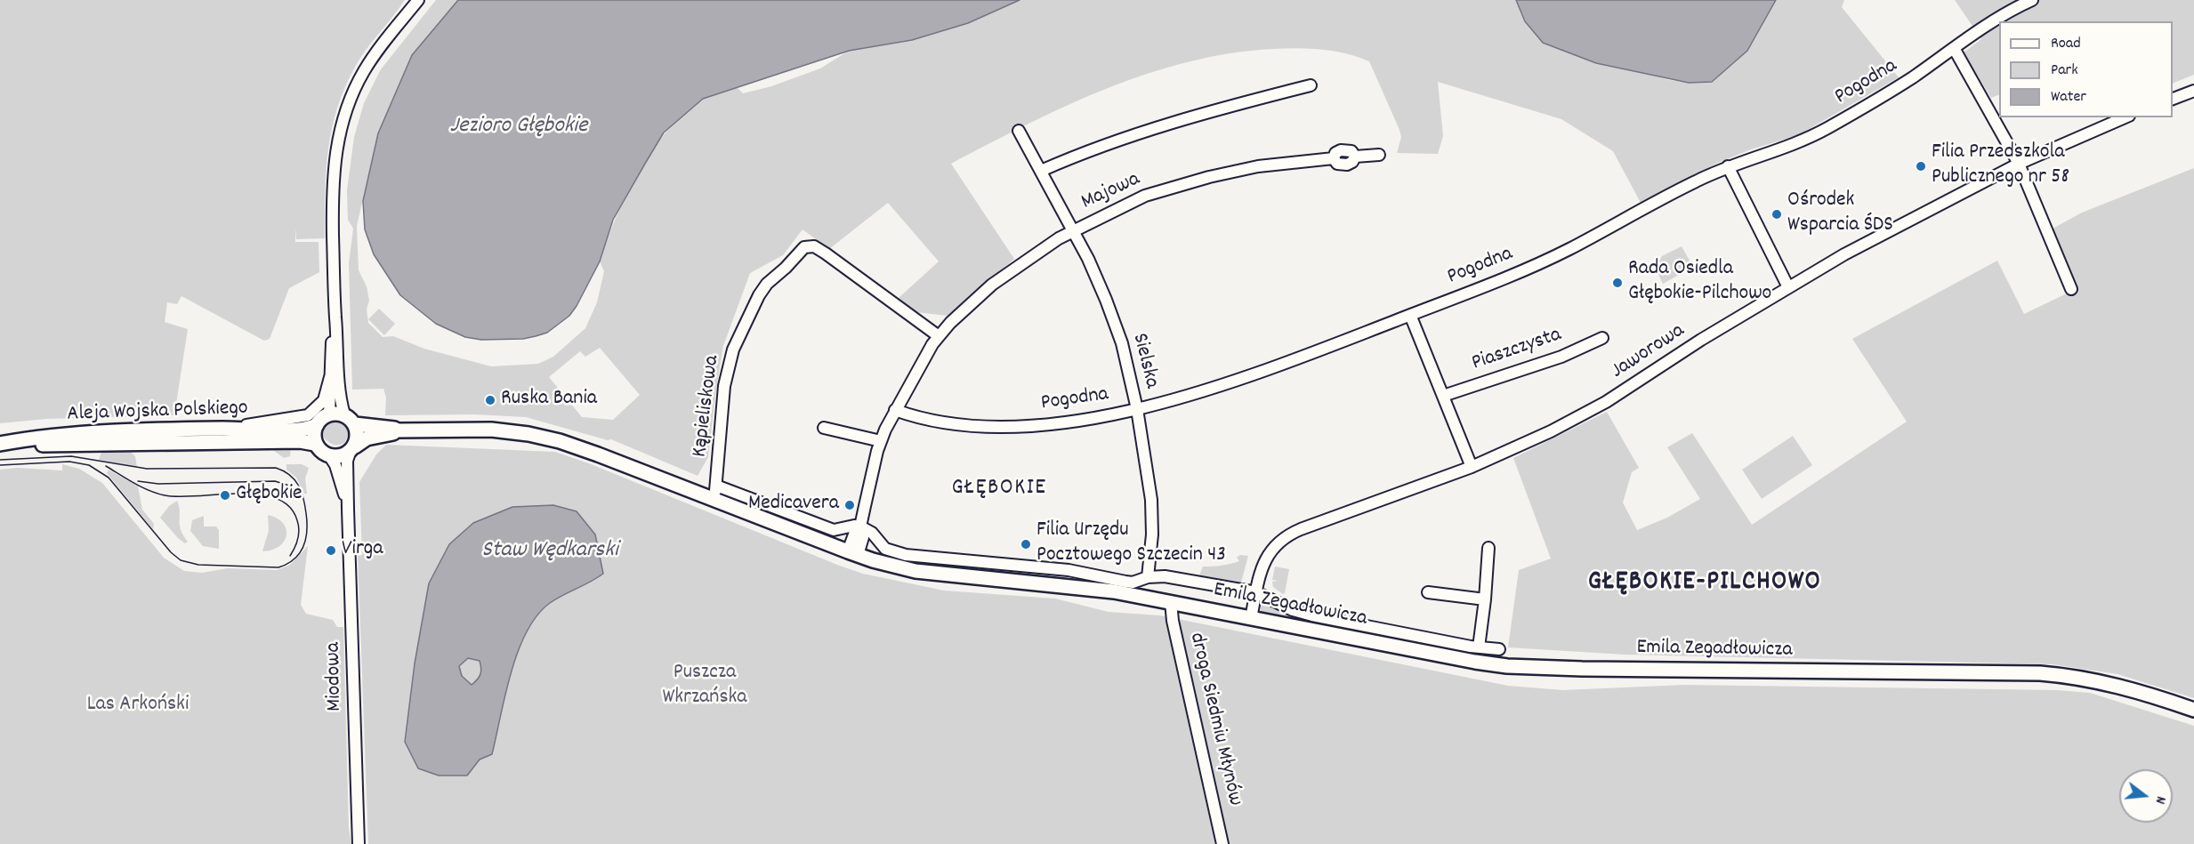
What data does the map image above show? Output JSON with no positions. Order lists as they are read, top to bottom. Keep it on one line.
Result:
{"streets":{"main road":["Aleja Wojska Polskiego","Emila Zegadłowicza"],"street":["Pogodna","Majowa","Piaszczysta","Jaworowa","Sielska","Kąpieliskowa","Miodowa","droga Siedmiu Młynów"]},"crossings":[["Pogodna","Majowa"],["Pogodna","Sielska"],["Majowa","Sielska"],["Majowa","Kąpieliskowa"],["Majowa","Emila Zegadłowicza"],["Jaworowa","Emila Zegadłowicza"],["Kąpieliskowa","Emila Zegadłowicza"],["Aleja Wojska Polskiego","Emila Zegadłowicza"],["Aleja Wojska Polskiego","Miodowa"],["Emila Zegadłowicza","Miodowa"],["Emila Zegadłowicza","droga Siedmiu Młynów"]],"districts":["GŁĘBOKIE","GŁĘBOKIE-PILCHOWO"],"water":["Jezioro Głębokie","Staw Wędkarski"],"parks":["Puszcza Wkrzańska","Las Arkoński"],"places":["Filia Przedszkola Publicznego nr 58","Ośrodek Wsparcia ŚDS","Rada Osiedla Głębokie-Pilchowo","Ruska Bania","Głębokie","Medicavera","Filia Urzędu Pocztowego Szczecin 43","Virga"],"legend":["Road","Park","Water"],"north":"right"}
